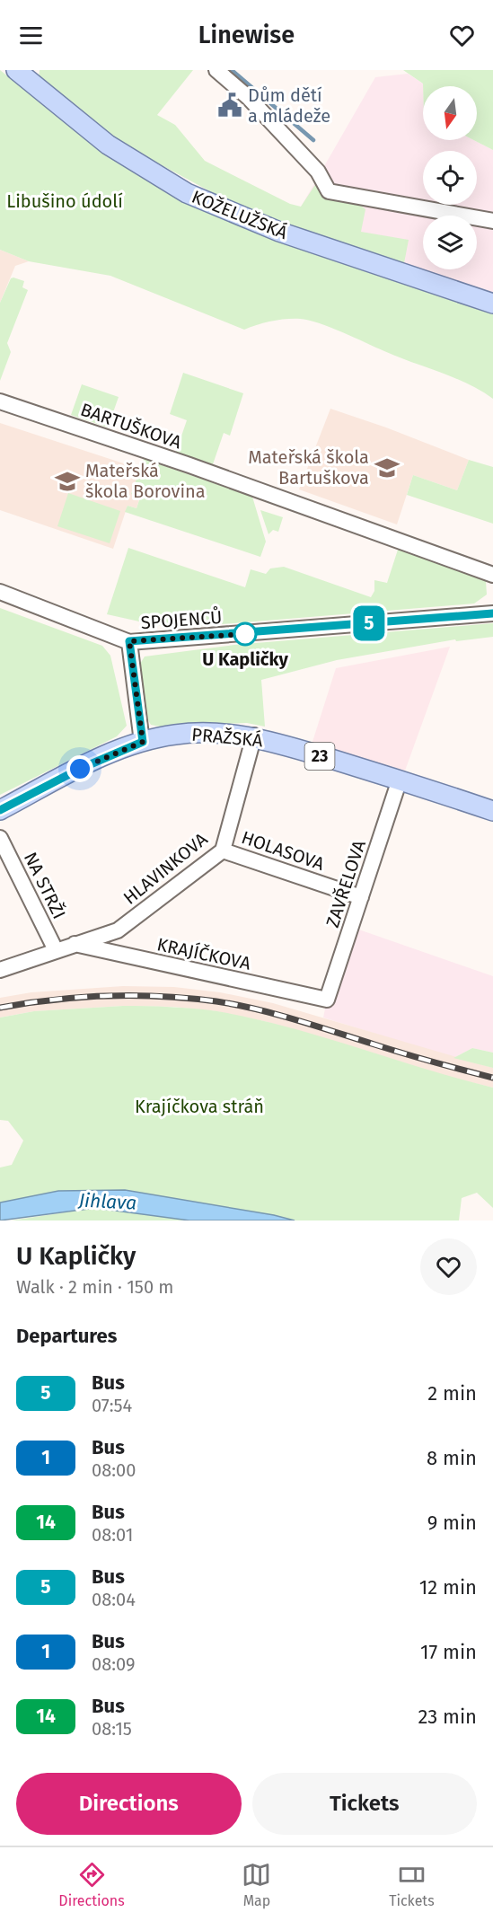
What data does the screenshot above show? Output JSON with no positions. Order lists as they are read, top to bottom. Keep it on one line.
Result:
{"streets":{"main road":["KOŽELUŽSKÁ","PRAŽSKÁ","23"],"street":["BARTUŠKOVA","SPOJENCŮ","HOLASOVA","HLAVINKOVA","ZAVŘELOVA","NA STRŽI","KRAJÍČKOVA"]},"crossings":[["PRAŽSKÁ","HLAVINKOVA"],["PRAŽSKÁ","ZAVŘELOVA"],["HOLASOVA","HLAVINKOVA"],["HOLASOVA","ZAVŘELOVA"],["HLAVINKOVA","NA STRŽI"],["HLAVINKOVA","KRAJÍČKOVA"],["ZAVŘELOVA","KRAJÍČKOVA"]],"water":["Jihlava"],"parks":["Libušino údolí","Krajíčkova stráň"],"places":{"public building":["Dům dětí a mládeže"],"school or university":["Mateřská škola Bartuškova","Mateřská škola Borovina"],"other":["U Kapličky"]},"lines":["bus line 5"],"north":"bottom","page":{"header":"Linewise","on_map":"5","heading":[["U Kapličky","Walk · 2 min · 150 m"],"Departures"],"list":[{"mark":"5","name":"Bus","note":"07:54","value":"2 min"},{"mark":"1","name":"Bus","note":"08:00","value":"8 min"},{"mark":"14","name":"Bus","note":"08:01","value":"9 min"},{"mark":"5","name":"Bus","note":"08:04","value":"12 min"},{"mark":"1","name":"Bus","note":"08:09","value":"17 min"},{"mark":"14","name":"Bus","note":"08:15","value":"23 min"}],"buttons":["Directions","Tickets"],"tabs":["Directions","Map","Tickets"]}}
